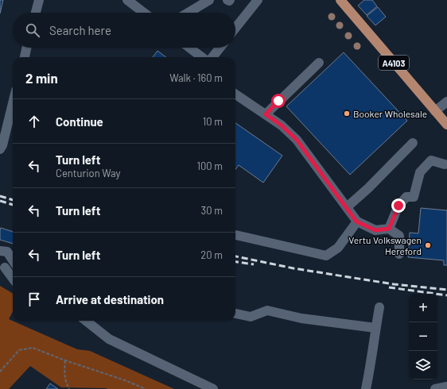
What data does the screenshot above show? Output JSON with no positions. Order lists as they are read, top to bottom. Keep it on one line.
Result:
{"streets":{"main road":["A4103"]},"places":["Booker Wholesale","Vertu Volkswagen Hereford"],"page":{"search":"Search here","heading":["2 min","Walk · 160 m"],"list":[["Continue","10 m"],["Turn left","Centurion Way","100 m"],["Turn left","30 m"],["Turn left","20 m"],"Arrive at destination"],"map_buttons":["+","−"]}}
